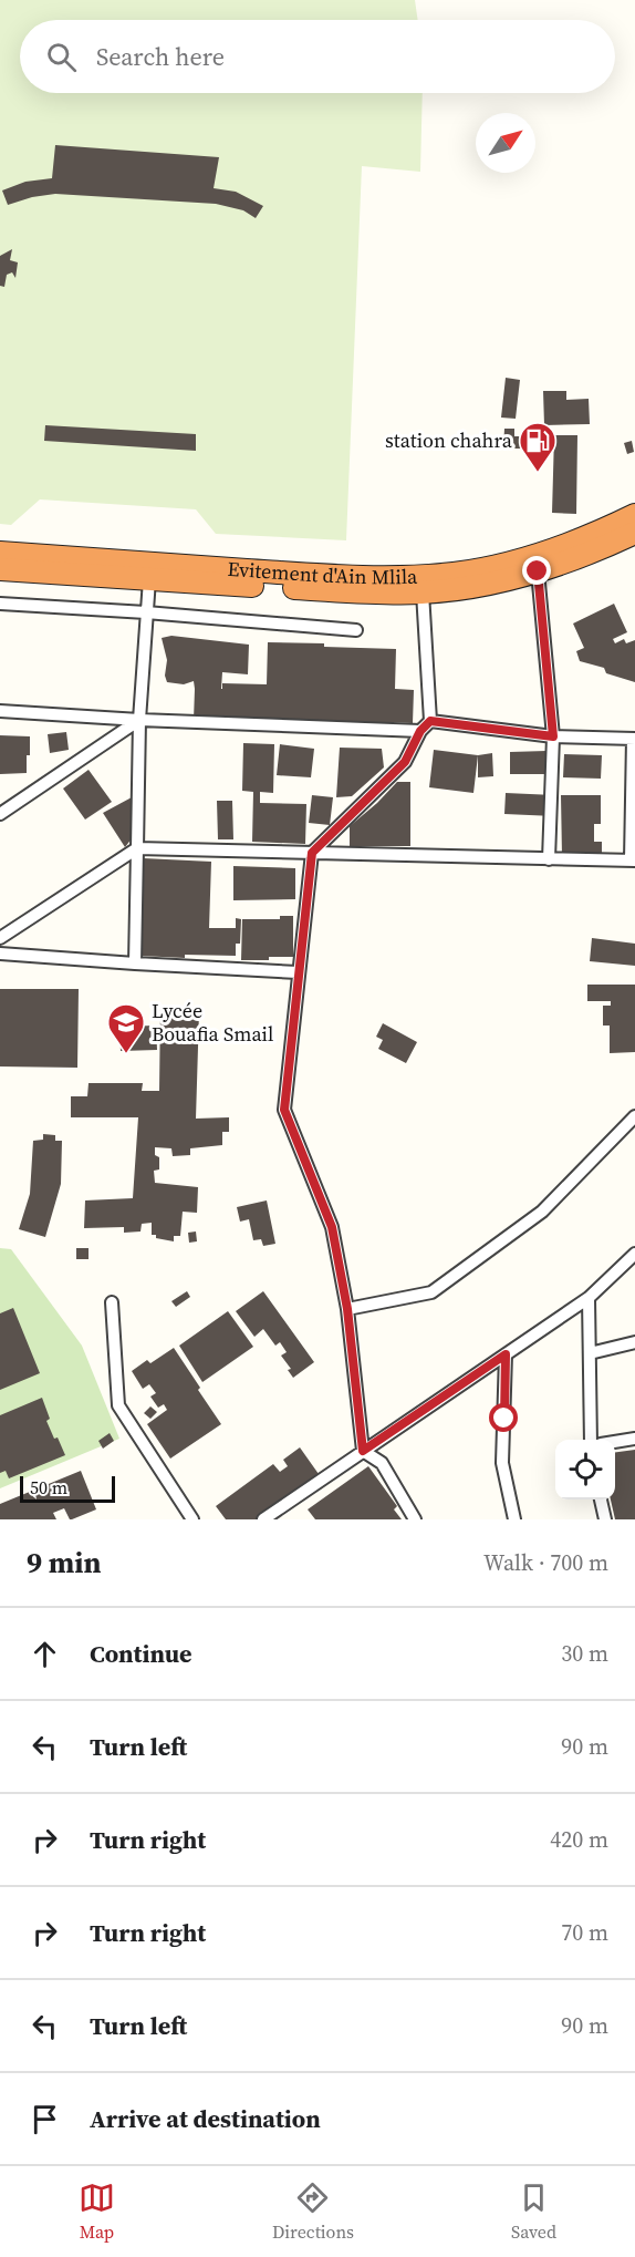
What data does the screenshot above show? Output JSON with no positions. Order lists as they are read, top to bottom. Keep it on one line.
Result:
{"streets":{"highway":["Evitement d'Ain Mlila"]},"places":{"fuel station":["station chahra"],"school or university":["Lycée Bouafia Smail"]},"scale_bar":"50 m","north":"top right","page":{"search":"Search here","scale":"50 m","heading":["9 min","Walk · 700 m"],"list":[["Continue","30 m"],["Turn left","90 m"],["Turn right","420 m"],["Turn right","70 m"],["Turn left","90 m"],"Arrive at destination"],"nav":["Map","Directions","Saved"]}}
